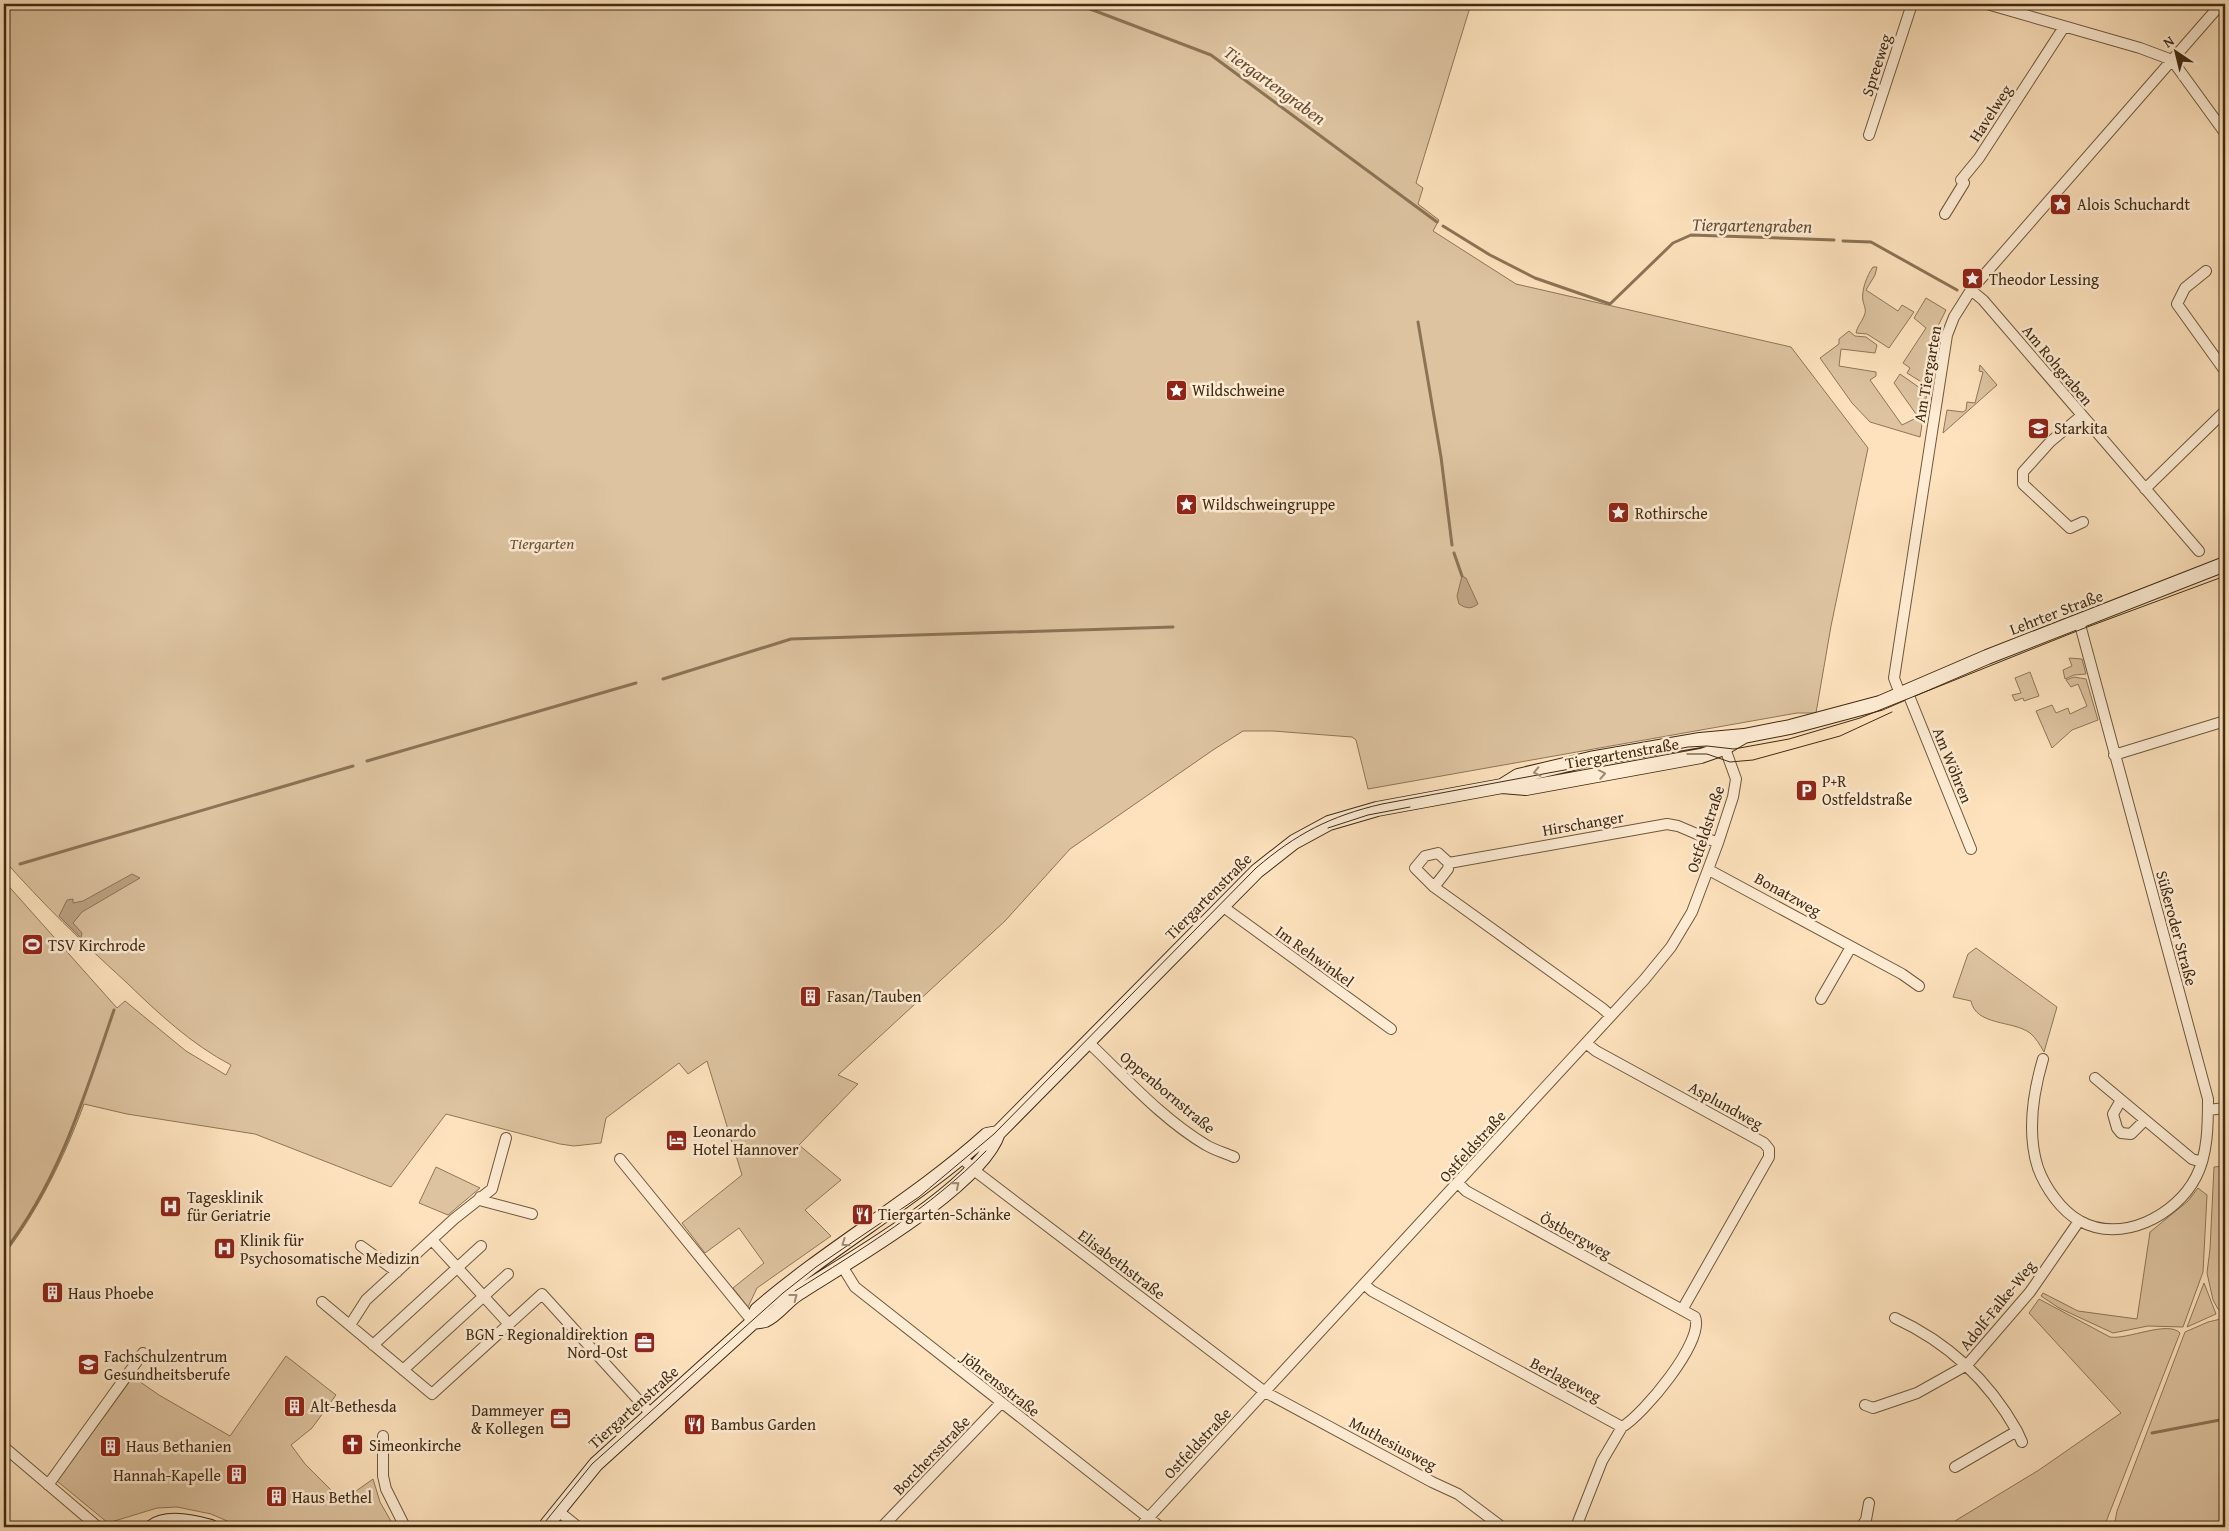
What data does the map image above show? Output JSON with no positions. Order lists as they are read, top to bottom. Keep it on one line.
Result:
{"streets":{"main road":["Lehrter Straße","Tiergartenstraße"],"street":["Spreeweg","Havelweg","Am Rohgraben","Am Tiergarten","Am Wöhren","Hirschanger","Ostfeldstraße","Bonatzweg","Süßeroder Straße","Im Rehwinkel","Oppenbornstraße","Asplundweg","Östbergweg","Elisabethstraße","Adolf-Falke-Weg","Berlageweg","Jöhrensstraße","Muthesiusweg","Borchersstraße"]},"crossings":[["Am Rohgraben","Am Tiergarten"],["Am Tiergarten","Lehrter Straße"],["Am Tiergarten","Tiergartenstraße"],["Am Tiergarten","Am Wöhren"],["Lehrter Straße","Tiergartenstraße"],["Lehrter Straße","Am Wöhren"],["Lehrter Straße","Süßeroder Straße"],["Tiergartenstraße","Am Wöhren"],["Tiergartenstraße","Ostfeldstraße"],["Tiergartenstraße","Im Rehwinkel"],["Tiergartenstraße","Oppenbornstraße"],["Tiergartenstraße","Elisabethstraße"],["Tiergartenstraße","Jöhrensstraße"],["Hirschanger","Ostfeldstraße"],["Ostfeldstraße","Bonatzweg"],["Ostfeldstraße","Asplundweg"],["Ostfeldstraße","Östbergweg"],["Ostfeldstraße","Elisabethstraße"],["Ostfeldstraße","Berlageweg"],["Ostfeldstraße","Jöhrensstraße"],["Ostfeldstraße","Muthesiusweg"],["Asplundweg","Östbergweg"],["Elisabethstraße","Muthesiusweg"],["Jöhrensstraße","Borchersstraße"]],"water":["Tiergartengraben"],"parks":["Tiergarten"],"places":{"place":["Alois Schuchardt","Theodor Lessing","Wildschweine","Wildschweingruppe","Rothirsche"],"school or university":["Starkita","Fachschulzentrum Gesundheitsberufe"],"parking":["P+R Ostfeldstraße"],"sports":["TSV Kirchrode"],"building":["Fasan/Tauben","Haus Phoebe","Alt-Bethesda","Haus Bethanien","Hannah-Kapelle","Haus Bethel"],"hotel":["Leonardo Hotel Hannover"],"hospital":["Tagesklinik für Geriatrie","Klinik für Psychosomatische Medizin"],"restaurant":["Tiergarten-Schänke","Bambus Garden"],"office":["BGN - Regionaldirektion Nord-Ost","Dammeyer & Kollegen"],"church":["Simeonkirche"]},"north":"top left"}
